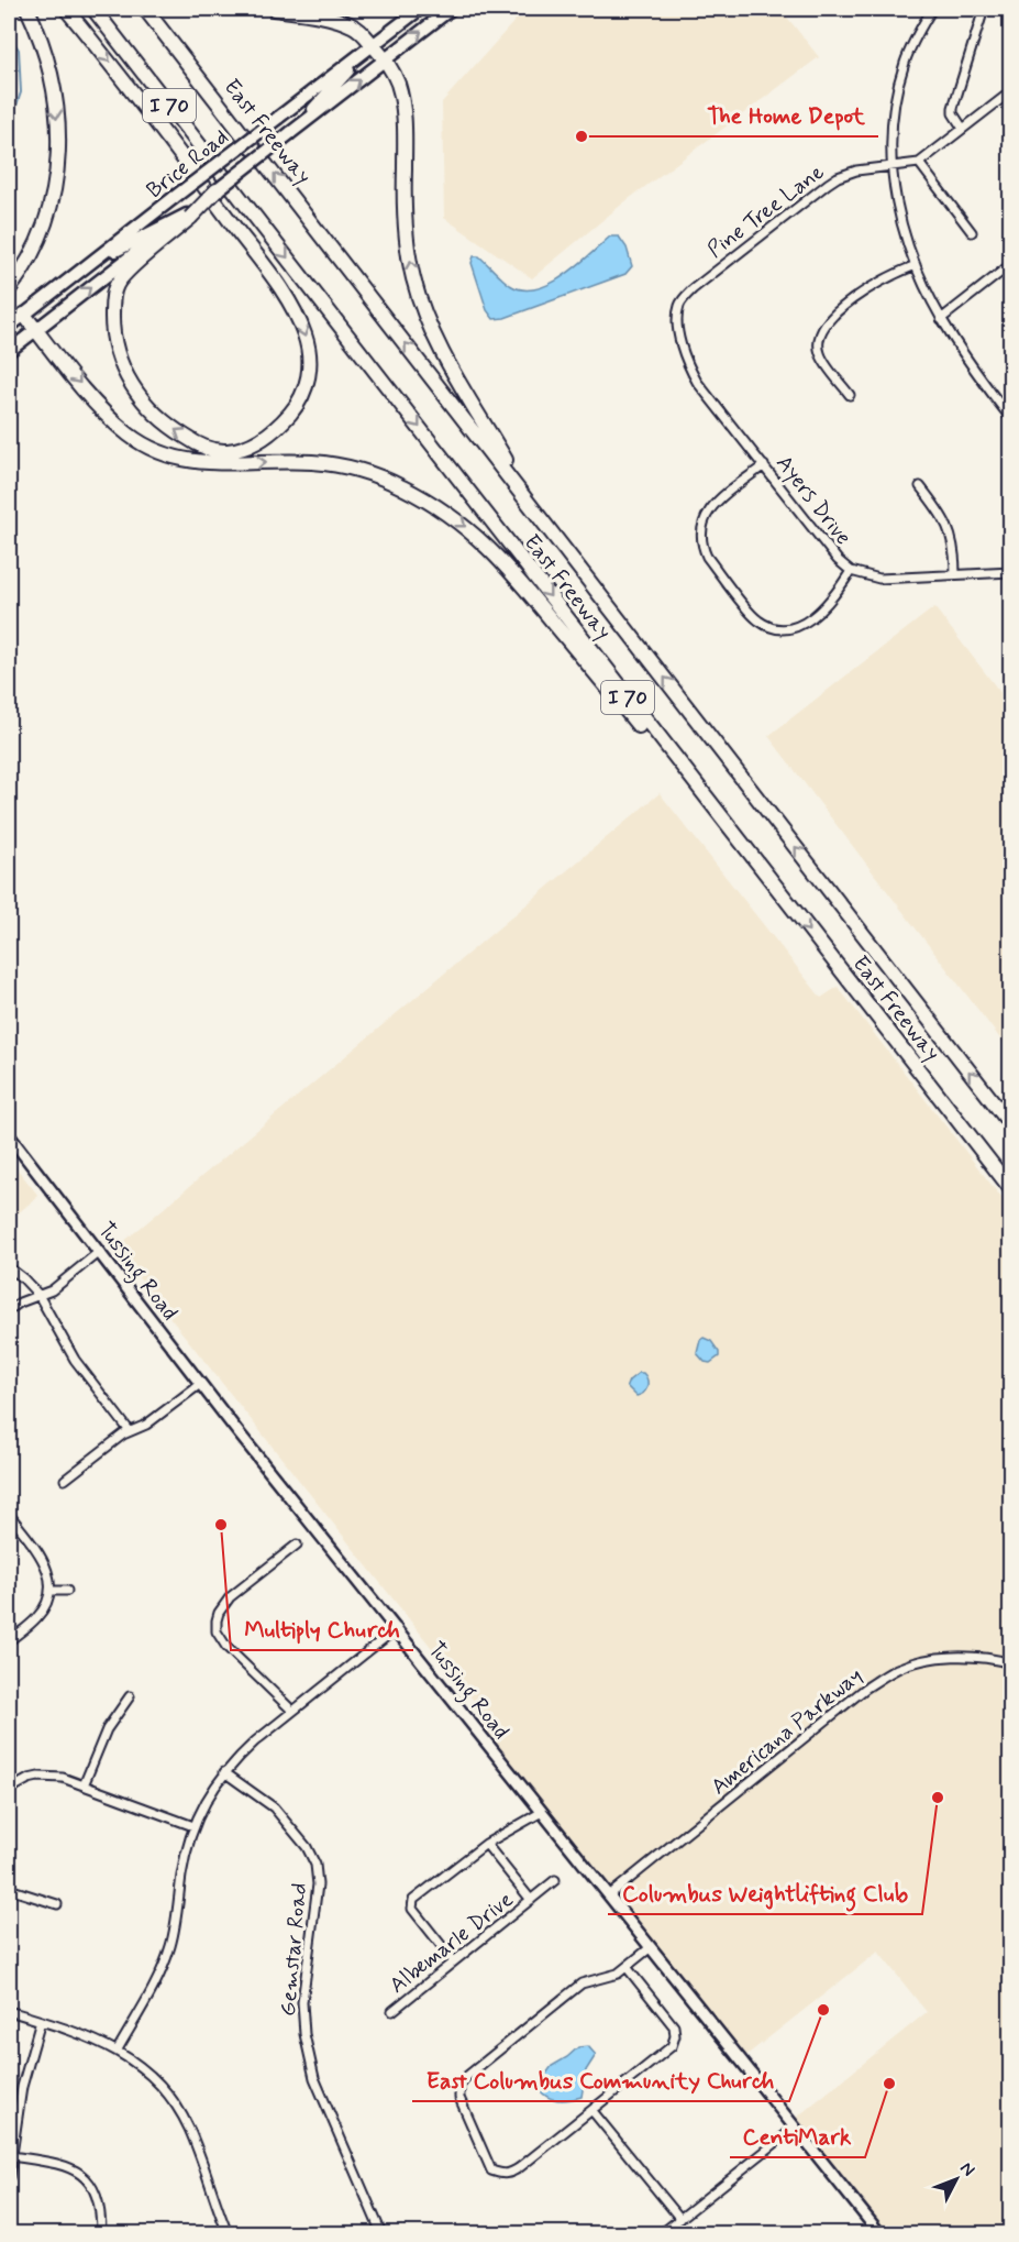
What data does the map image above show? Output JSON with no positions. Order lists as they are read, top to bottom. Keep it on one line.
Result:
{"streets":{"highway":["I 70","East Freeway"],"main road":["Brice Road","Tussing Road"],"street":["Pine Tree Lane","Ayers Drive","Americana Parkway","Albemarle Drive","Gemstar Road"]},"crossings":[["Pine Tree Lane","Ayers Drive"],["Tussing Road","Americana Parkway"]],"places":["The Home Depot","Multiply Church","Columbus Weightlifting Club","East Columbus Community Church","CentiMark"],"north":"top right"}
